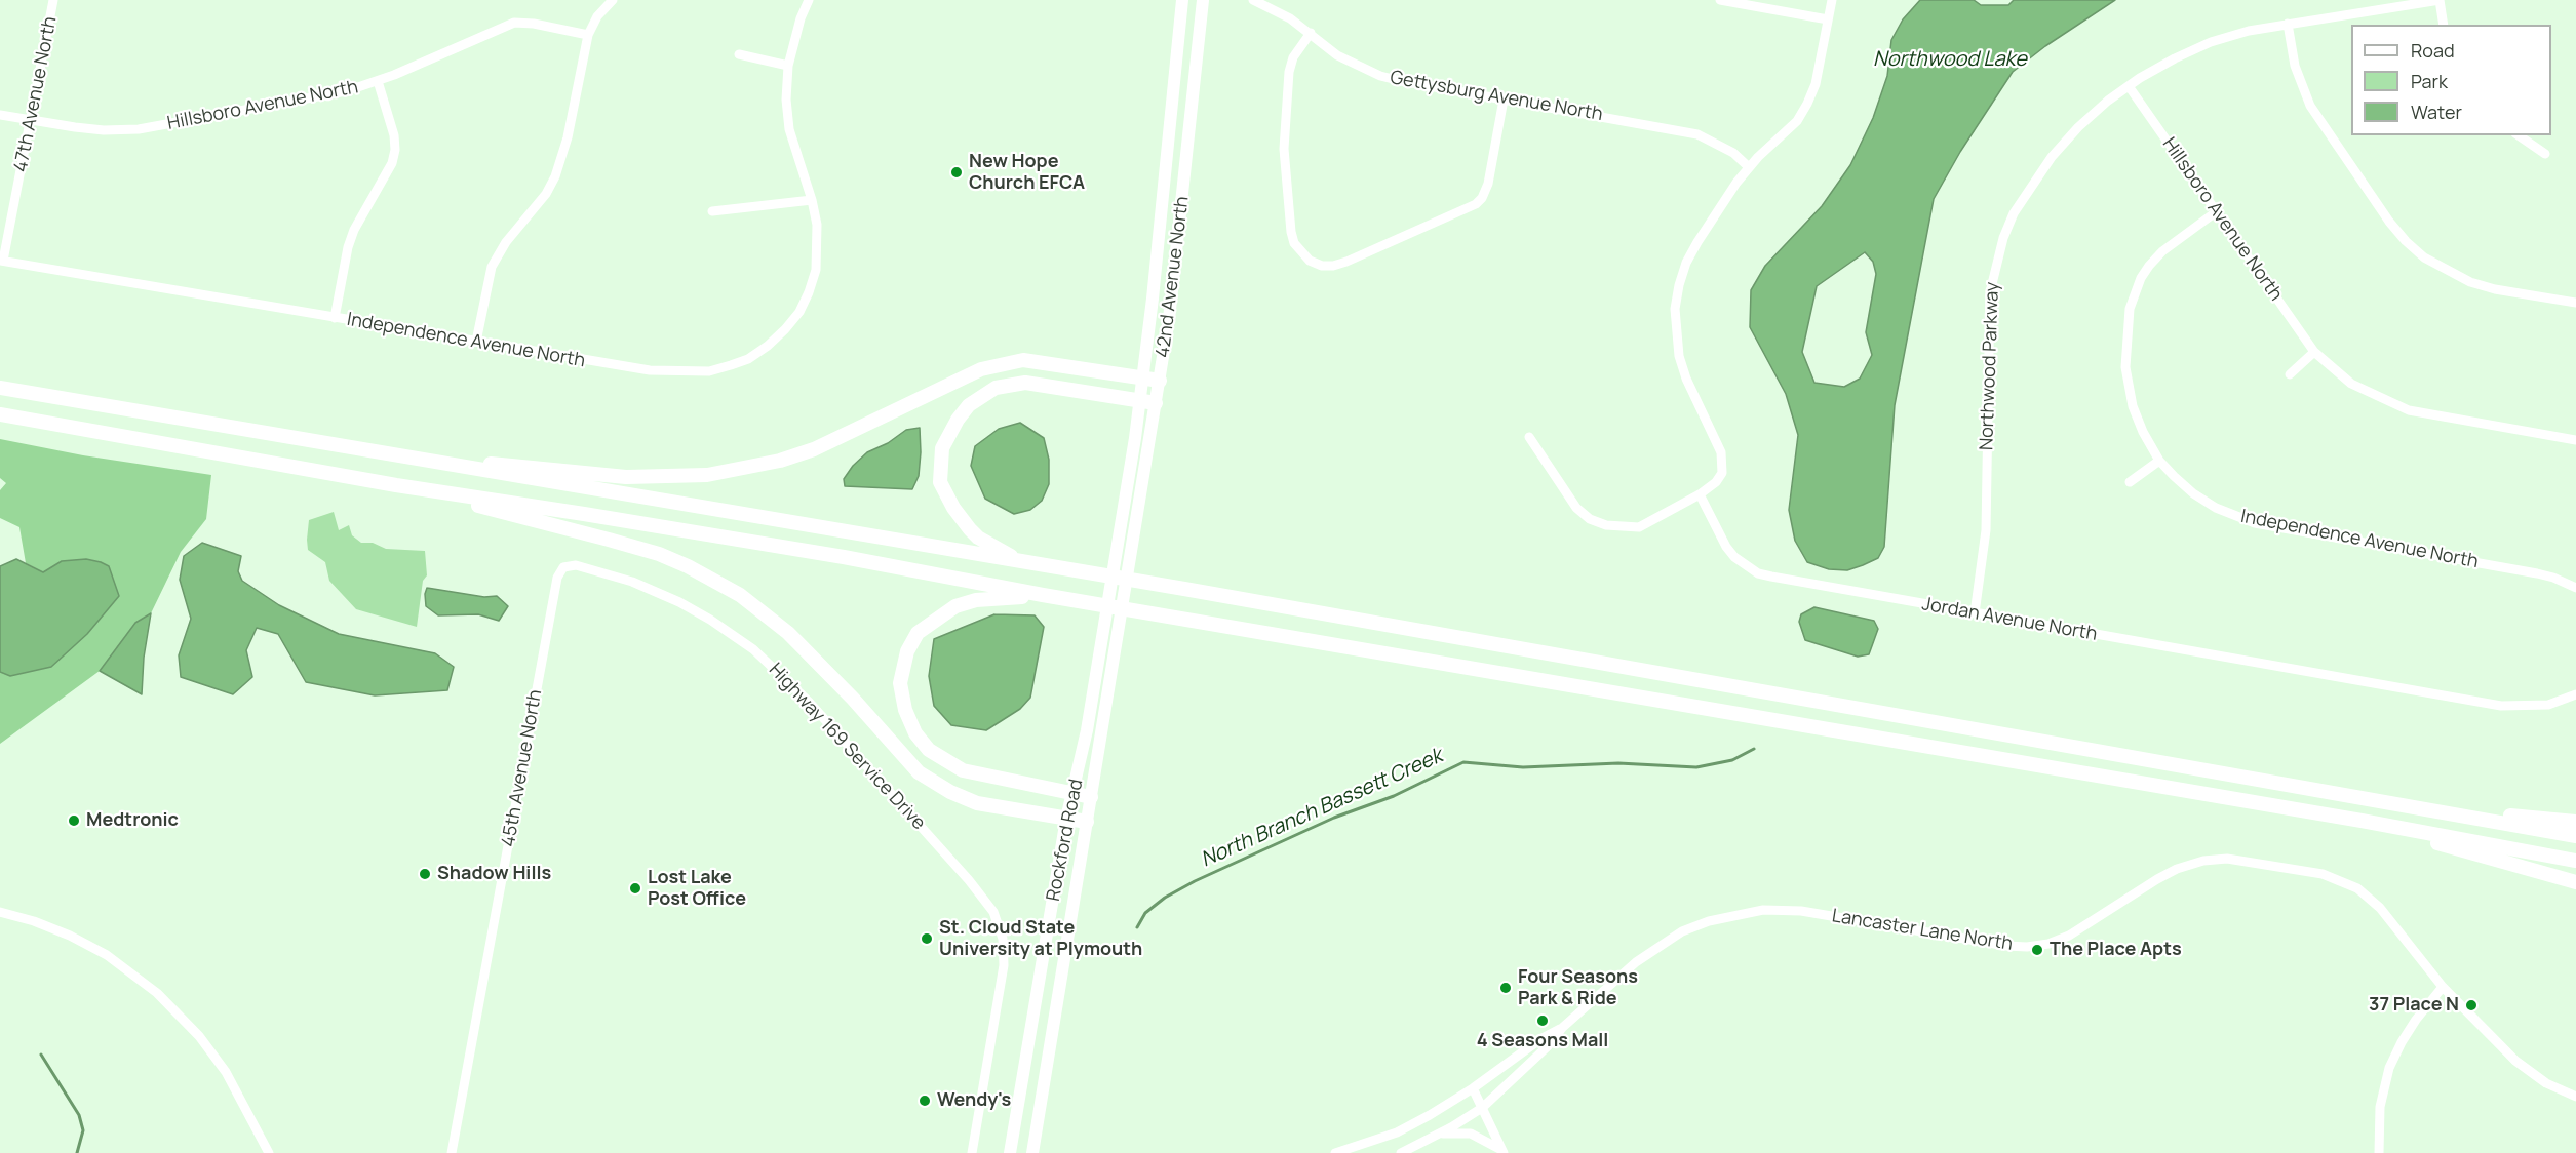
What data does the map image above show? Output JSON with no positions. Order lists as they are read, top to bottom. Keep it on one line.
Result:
{"streets":{"main road":["42nd Avenue North","Rockford Road"],"street":["47th Avenue North","Gettysburg Avenue North","Hillsboro Avenue North","Independence Avenue North","Northwood Parkway","Jordan Avenue North","Highway 169 Service Drive","45th Avenue North","Lancaster Lane North"]},"crossings":[["47th Avenue North","Hillsboro Avenue North"],["47th Avenue North","Independence Avenue North"],["Hillsboro Avenue North","Independence Avenue North"],["Hillsboro Avenue North","Northwood Parkway"],["42nd Avenue North","Rockford Road"],["Northwood Parkway","Jordan Avenue North"],["Highway 169 Service Drive","45th Avenue North"]],"water":["Northwood Lake","North Branch Bassett Creek"],"places":["New Hope Church EFCA","Medtronic","Shadow Hills","Lost Lake Post Office","St. Cloud State University at Plymouth","The Place Apts","Four Seasons Park & Ride","37 Place N","4 Seasons Mall","Wendy's"],"legend":["Road","Park","Water"]}
